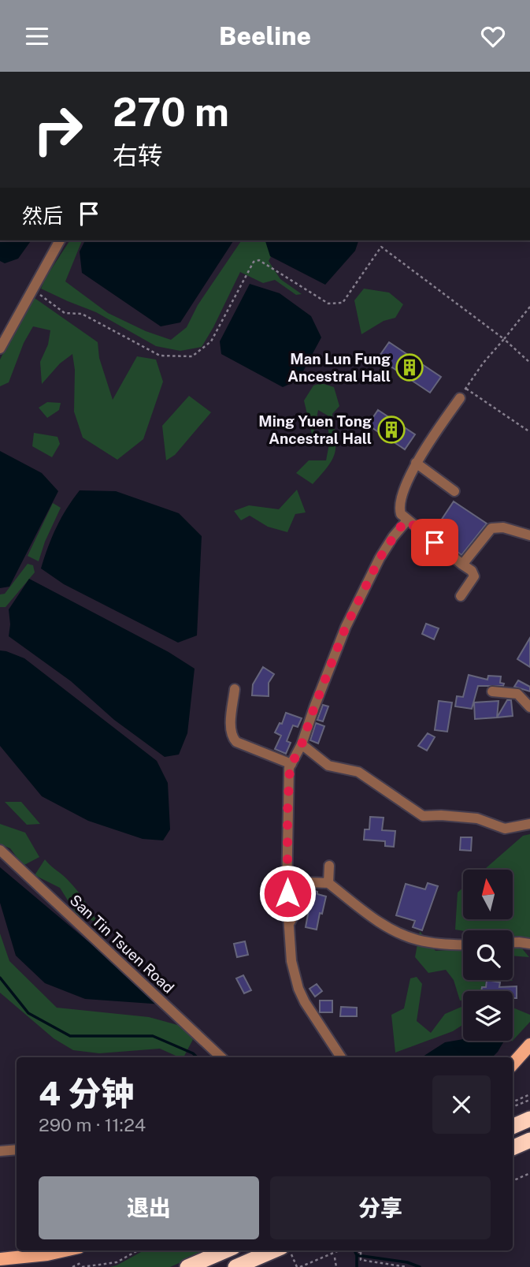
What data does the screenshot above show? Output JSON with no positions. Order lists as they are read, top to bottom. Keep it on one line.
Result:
{"streets":{"street":["San Tin Tsuen Road"]},"places":{"building":["Man Lun Fung Ancestral Hall","Ming Yuen Tong Ancestral Hall"]},"north":"top","page":{"header":"Beeline","turn":["270 m","右转"],"then":"然后","heading":["4 分钟","290 m · 11:24"],"buttons":["退出","分享"]}}
